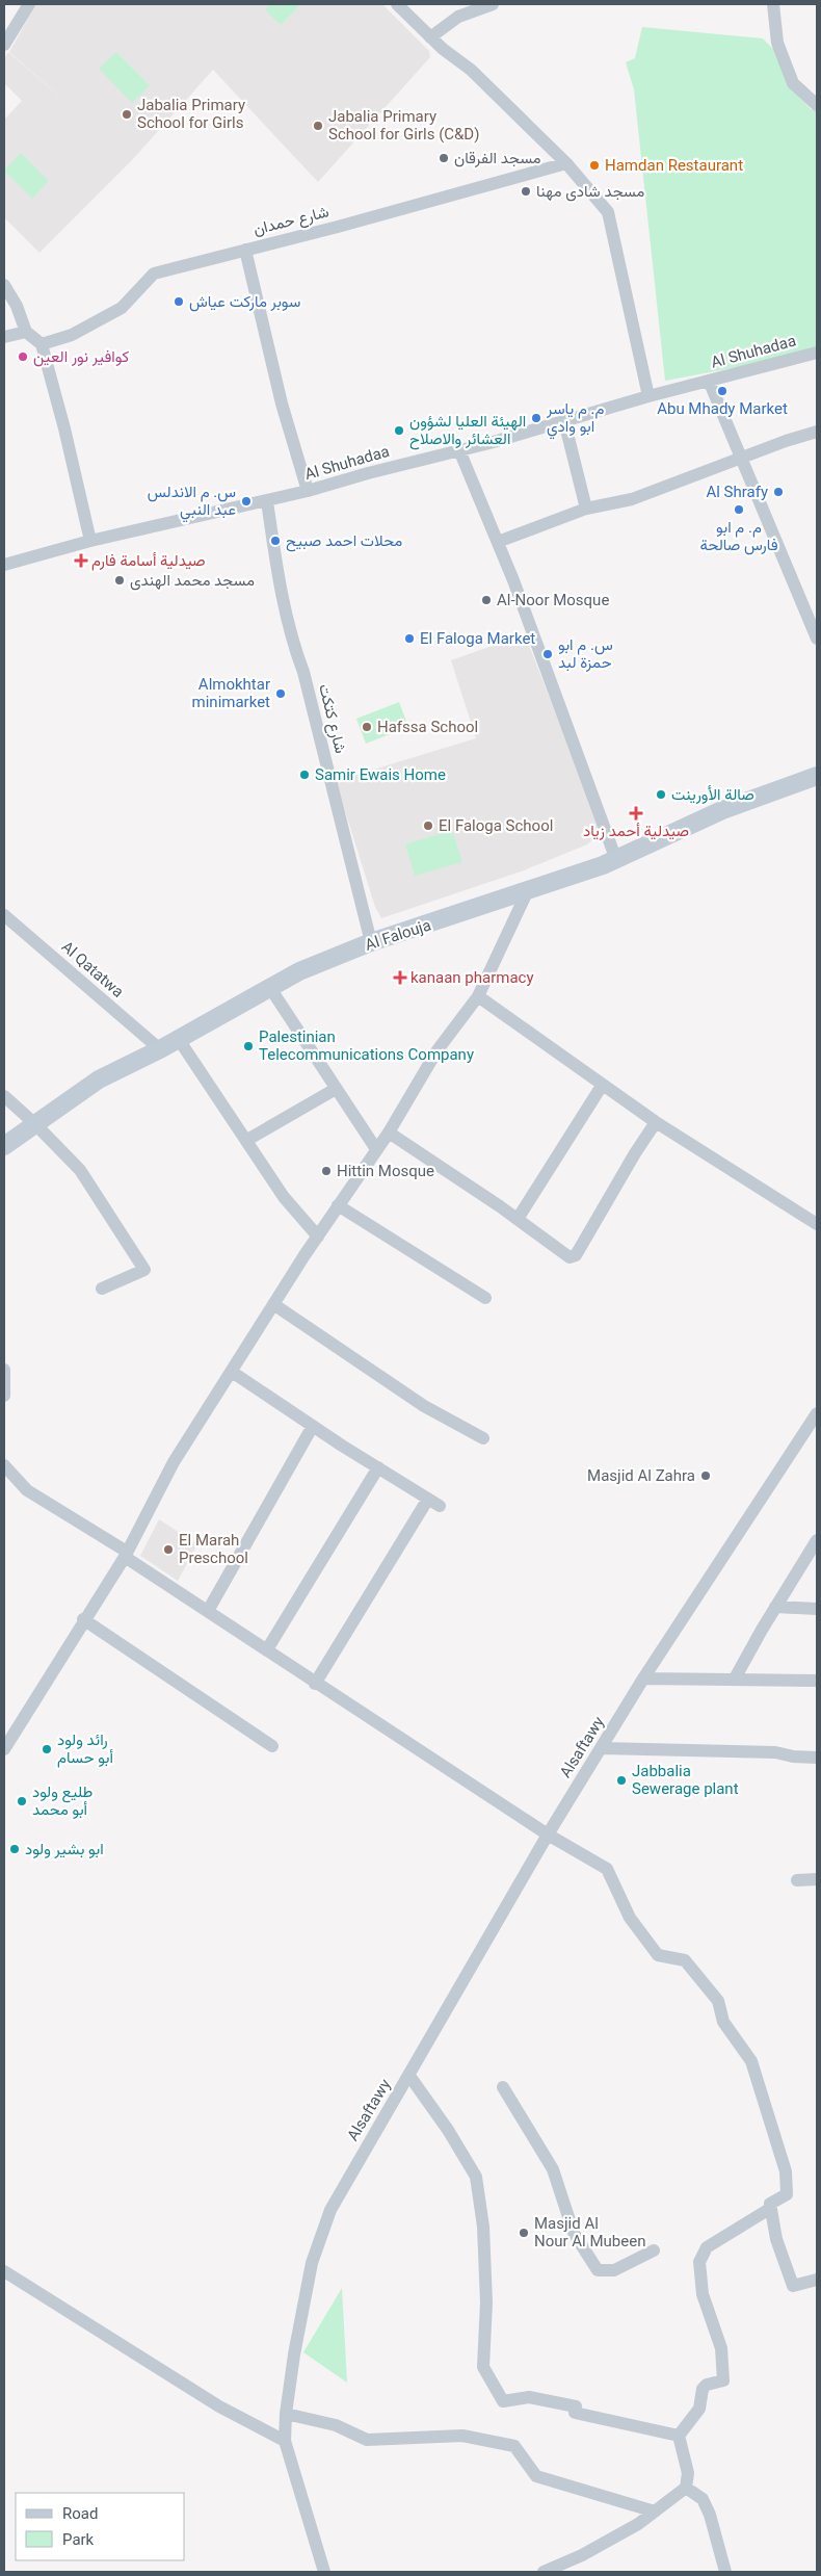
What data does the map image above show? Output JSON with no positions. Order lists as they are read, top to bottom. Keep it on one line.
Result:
{"streets":{"main road":["Al Falouja"],"street":["شارع حمدان","Al Shuhadaa","شارع كتكت","Al Qatatwa","Alsaftawy"]},"crossings":[["Al Shuhadaa","شارع كتكت"],["شارع كتكت","Al Falouja"],["Al Falouja","Al Qatatwa"]],"places":{"other":["Jabalia Primary School for Girls","Jabalia Primary School for Girls (C&D)","مسجد الفرقان","Hamdan Restaurant","مسجد شادى مهنا","سوبر ماركت عياش","كوافير نور العين","Abu Mhady Market","م. م ياسر ابو وادي","الهيئة العليا لشؤون العشائر والاصلاح","Al Shrafy","س. م الاندلس عبد النبي","م. م ابو فارس صالحة","محلات احمد صبيح","مسجد محمد الهندى","Al-Noor Mosque","El Faloga Market","س. م ابو حمزة لبد","Almokhtar minimarket","Hafssa School","Samir Ewais Home","صالة الأورينت","El Faloga School","Palestinian Telecommunications Company","Hittin Mosque","Masjid Al Zahra","El Marah Preschool","رائد ولود أبو حسام","Jabbalia Sewerage plant","طليع ولود أبو محمد","ابو بشير ولود","Masjid Al Nour Al Mubeen"],"health":["صيدلية أسامة فارم","صيدلية أحمد زياد","kanaan pharmacy"]},"legend":["Road","Park"]}
